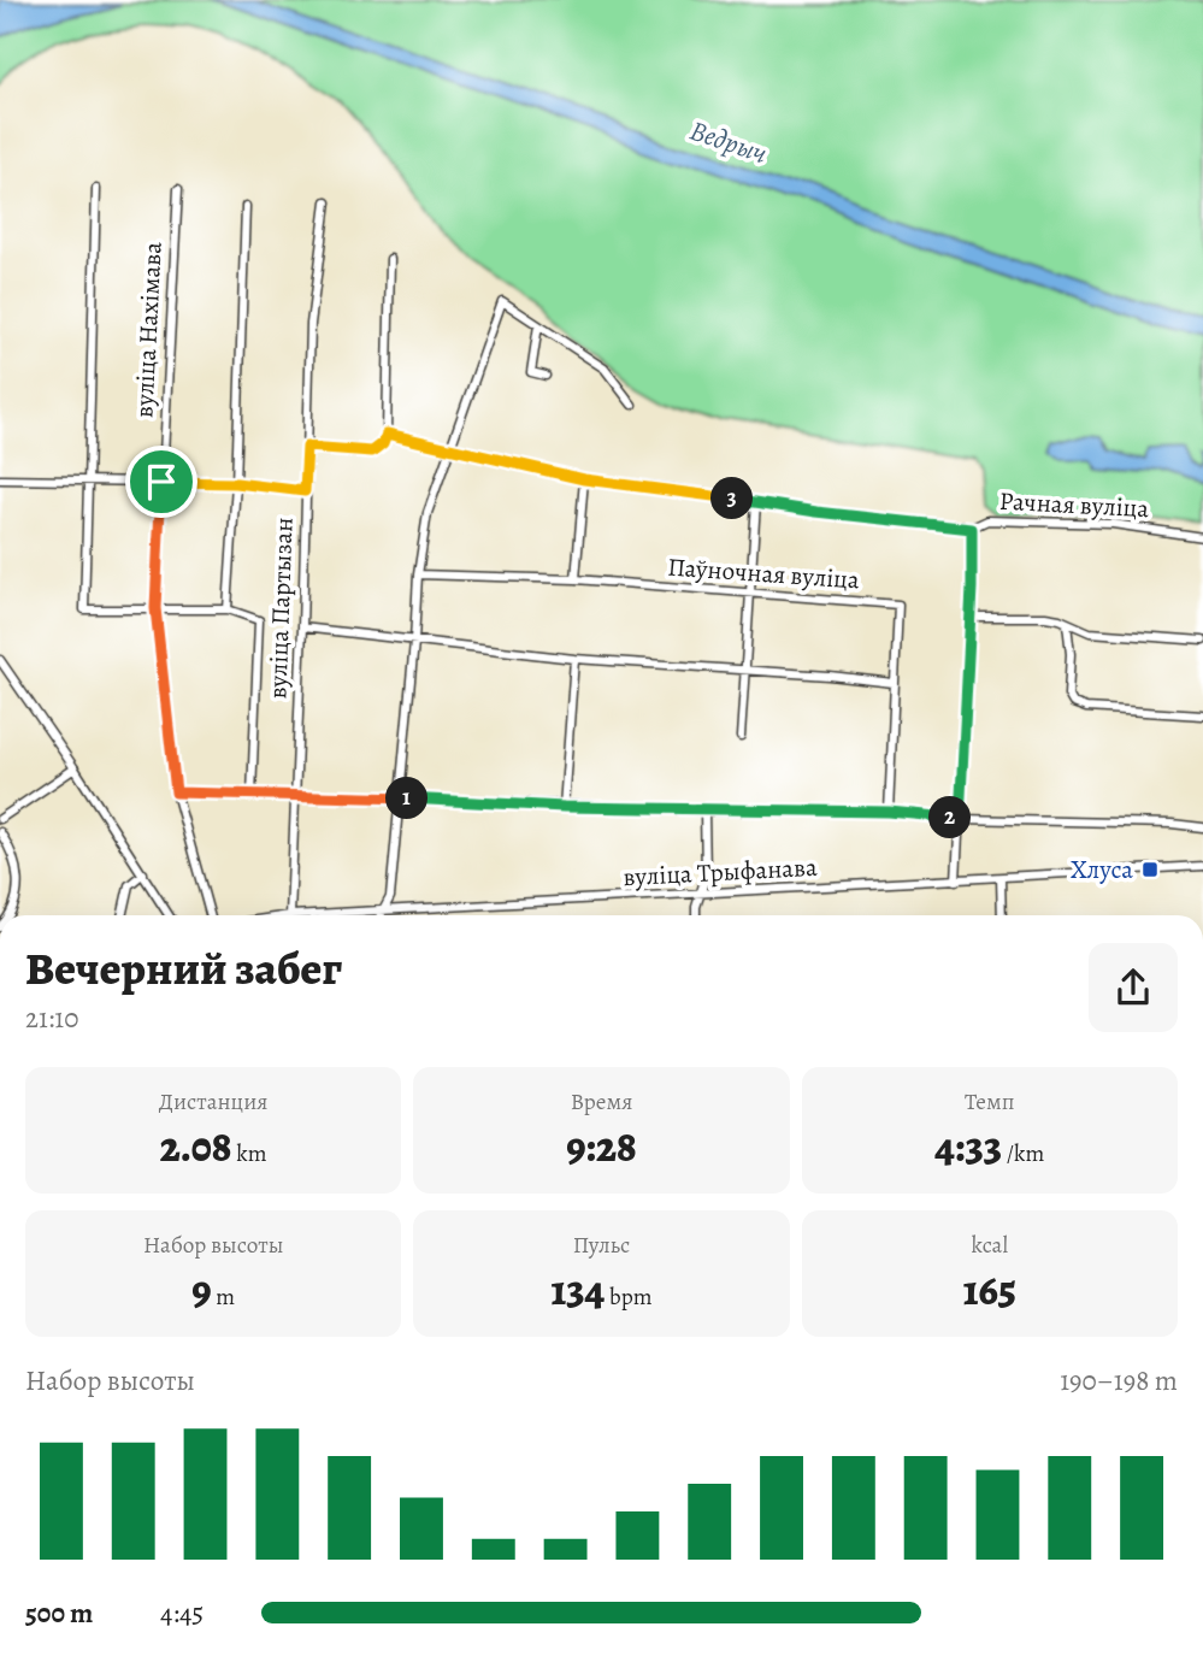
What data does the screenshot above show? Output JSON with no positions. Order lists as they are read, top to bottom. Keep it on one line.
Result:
{"streets":{"street":["вуліца Нахімава","Рачная вуліца","Паўночная вуліца","вуліца Партызан","вуліца Трыфанава"]},"crossings":[["вуліца Партызан","вуліца Трыфанава"]],"water":["Ведрыч"],"places":{"transit":["Хлуса"]},"page":{"pins":["3","1","2"],"heading":["Вечерний забег","21:10"],"stats":[["Дистанция","2.08 km"],["Время","9:28"],["Темп","4:33 /km"],["Набор высоты","9 m"],["Пульс","134 bpm"],["kcal","165"]],"chart":["Набор высоты","190–198 m"],"list":[{"name":"500 m","note":"4:45"}]}}
